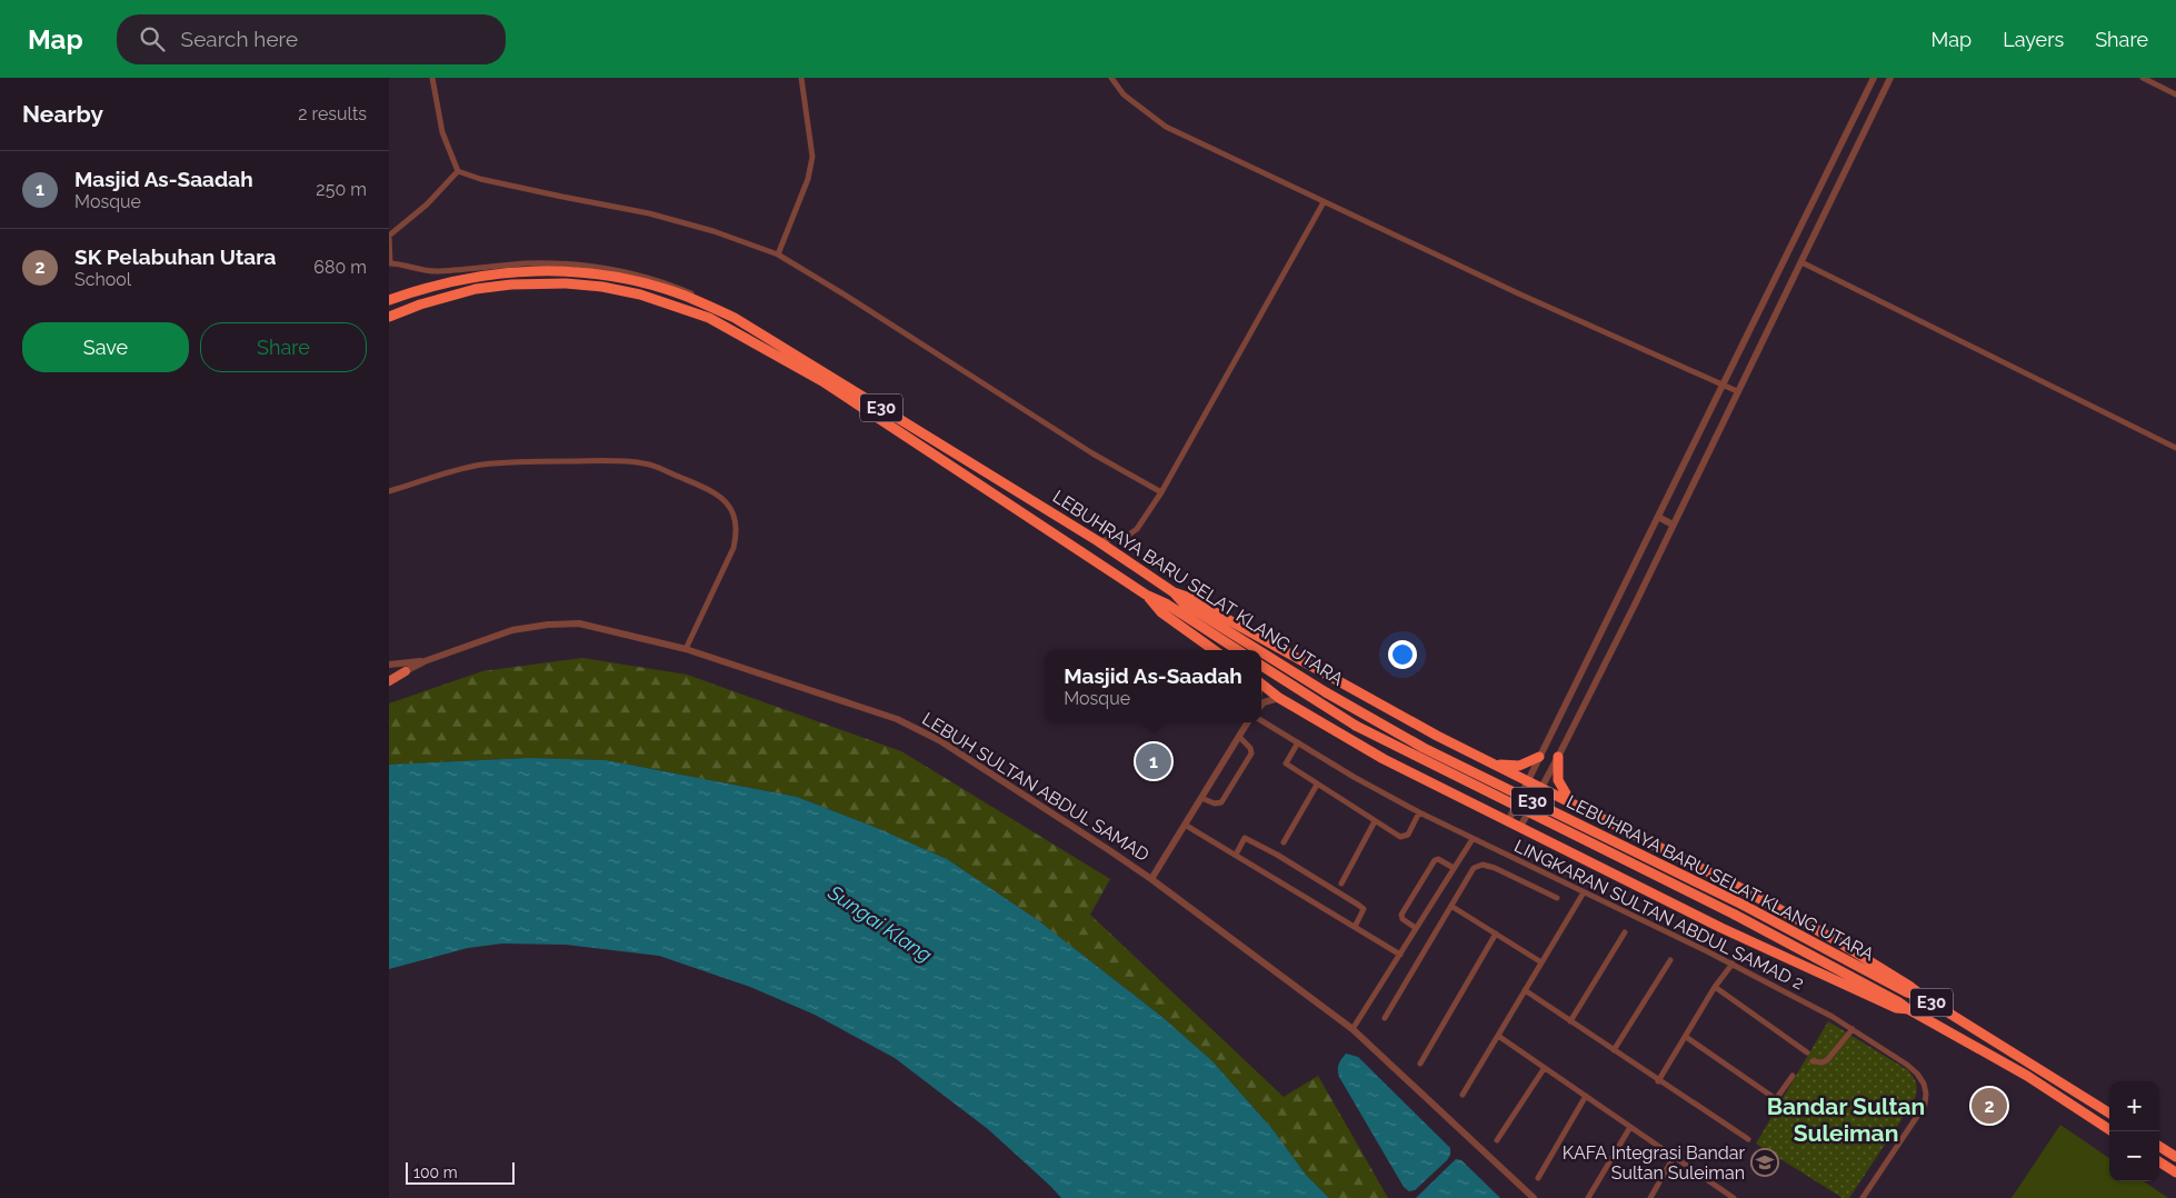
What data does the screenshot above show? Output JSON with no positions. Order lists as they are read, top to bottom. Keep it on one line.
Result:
{"streets":{"highway":["E30","LEBUHRAYA BARU SELAT KLANG UTARA"],"street":["LEBUH SULTAN ABDUL SAMAD","LINGKARAN SULTAN ABDUL SAMAD 2"]},"districts":["Bandar Sultan Suleiman"],"water":["Sungai Klang"],"places":{"school or university":["KAFA Integrasi Bandar Sultan Suleiman"]},"scale_bar":"100 m","page":{"header":"Map","search":"Search here","nav":["Map","Layers","Share"],"heading":["Nearby","2 results"],"list":[{"mark":"1","name":"Masjid As-Saadah","note":"Mosque","value":"250 m"},{"mark":"2","name":"SK Pelabuhan Utara","note":"School","value":"680 m"}],"buttons":["Save","Share"],"popup":["Masjid As-Saadah","Mosque"],"pins":["1","2"],"map_buttons":["+","−"],"scale":"100 m"}}
